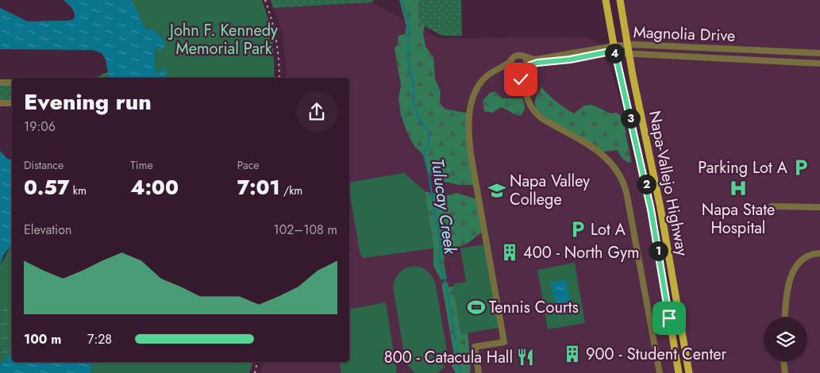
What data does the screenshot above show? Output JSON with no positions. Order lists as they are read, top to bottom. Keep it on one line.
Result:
{"streets":{"main road":["Napa-Vallejo Highway"],"street":["Magnolia Drive"]},"crossings":[["Magnolia Drive","Napa-Vallejo Highway"]],"water":["Tulucay Creek"],"parks":["John F. Kennedy Memorial Park"],"places":{"parking":["Parking Lot A","Lot A"],"hospital":["Napa State Hospital"],"school or university":["Napa Valley College"],"building":["400 - North Gym","900 - Student Center"],"sports":["Tennis Courts"],"restaurant":["800 - Catacula Hall"]},"page":{"pins":["4","3","2","1"],"heading":["Evening run","19:06"],"stats":[["Distance","0.57 km"],["Time","4:00"],["Pace","7:01 /km"]],"chart":["Elevation","102–108 m"],"list":[{"name":"100 m","note":"7:28"}]}}
